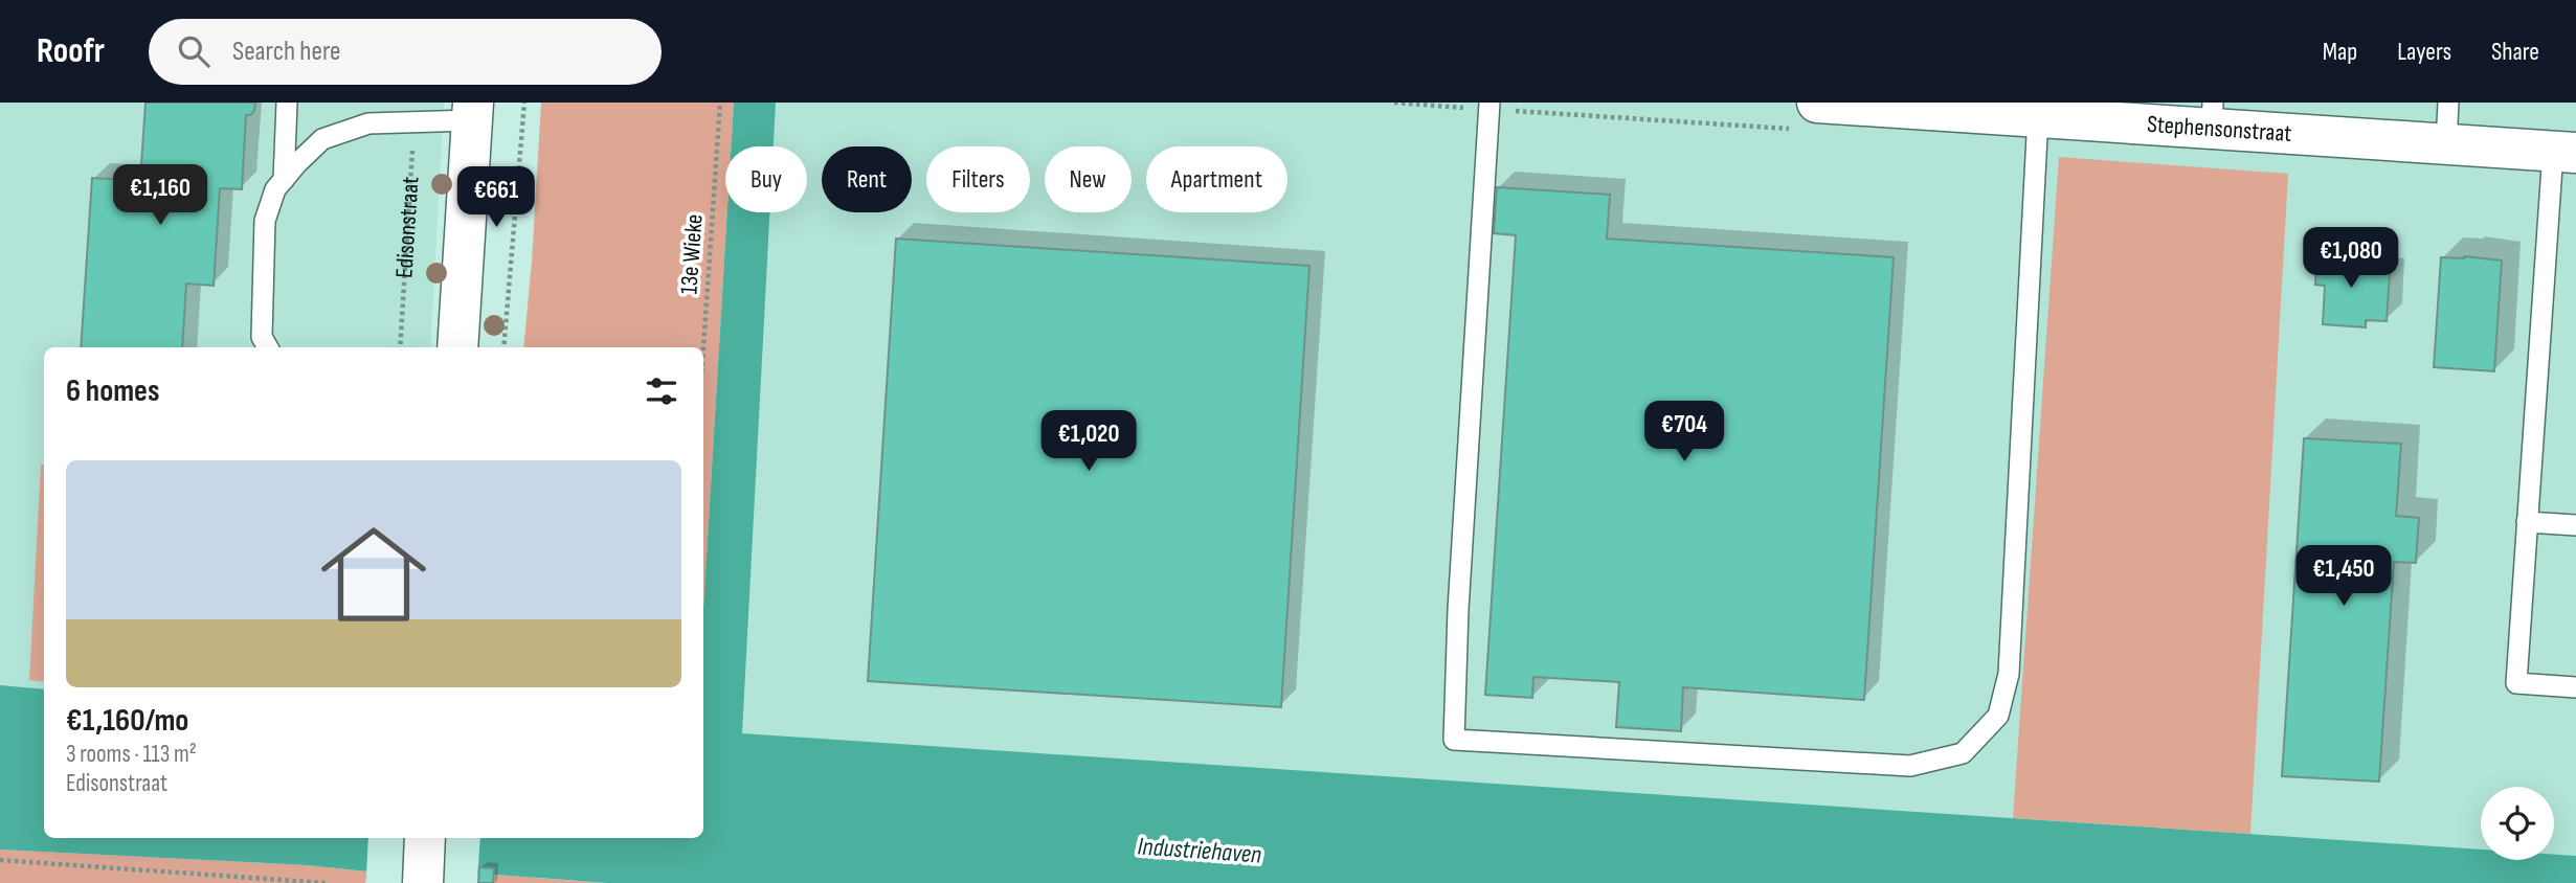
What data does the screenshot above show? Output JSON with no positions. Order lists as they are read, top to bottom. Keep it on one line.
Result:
{"streets":{"street":["Stephensonstraat"],"path":["Edisonstraat","13e Wieke"]},"water":["Industriehaven"],"page":{"header":"Roofr","search":"Search here","nav":["Map","Layers","Share"],"chip":["Buy","Rent","Filters","New","Apartment"],"price":["€1,160","€661","€1,080","€704","€1,020","€1,450"],"heading":"6 homes","list":[{"name":"€1,160/mo","note":"3 rooms · 113 m² · Edisonstraat"}]}}
